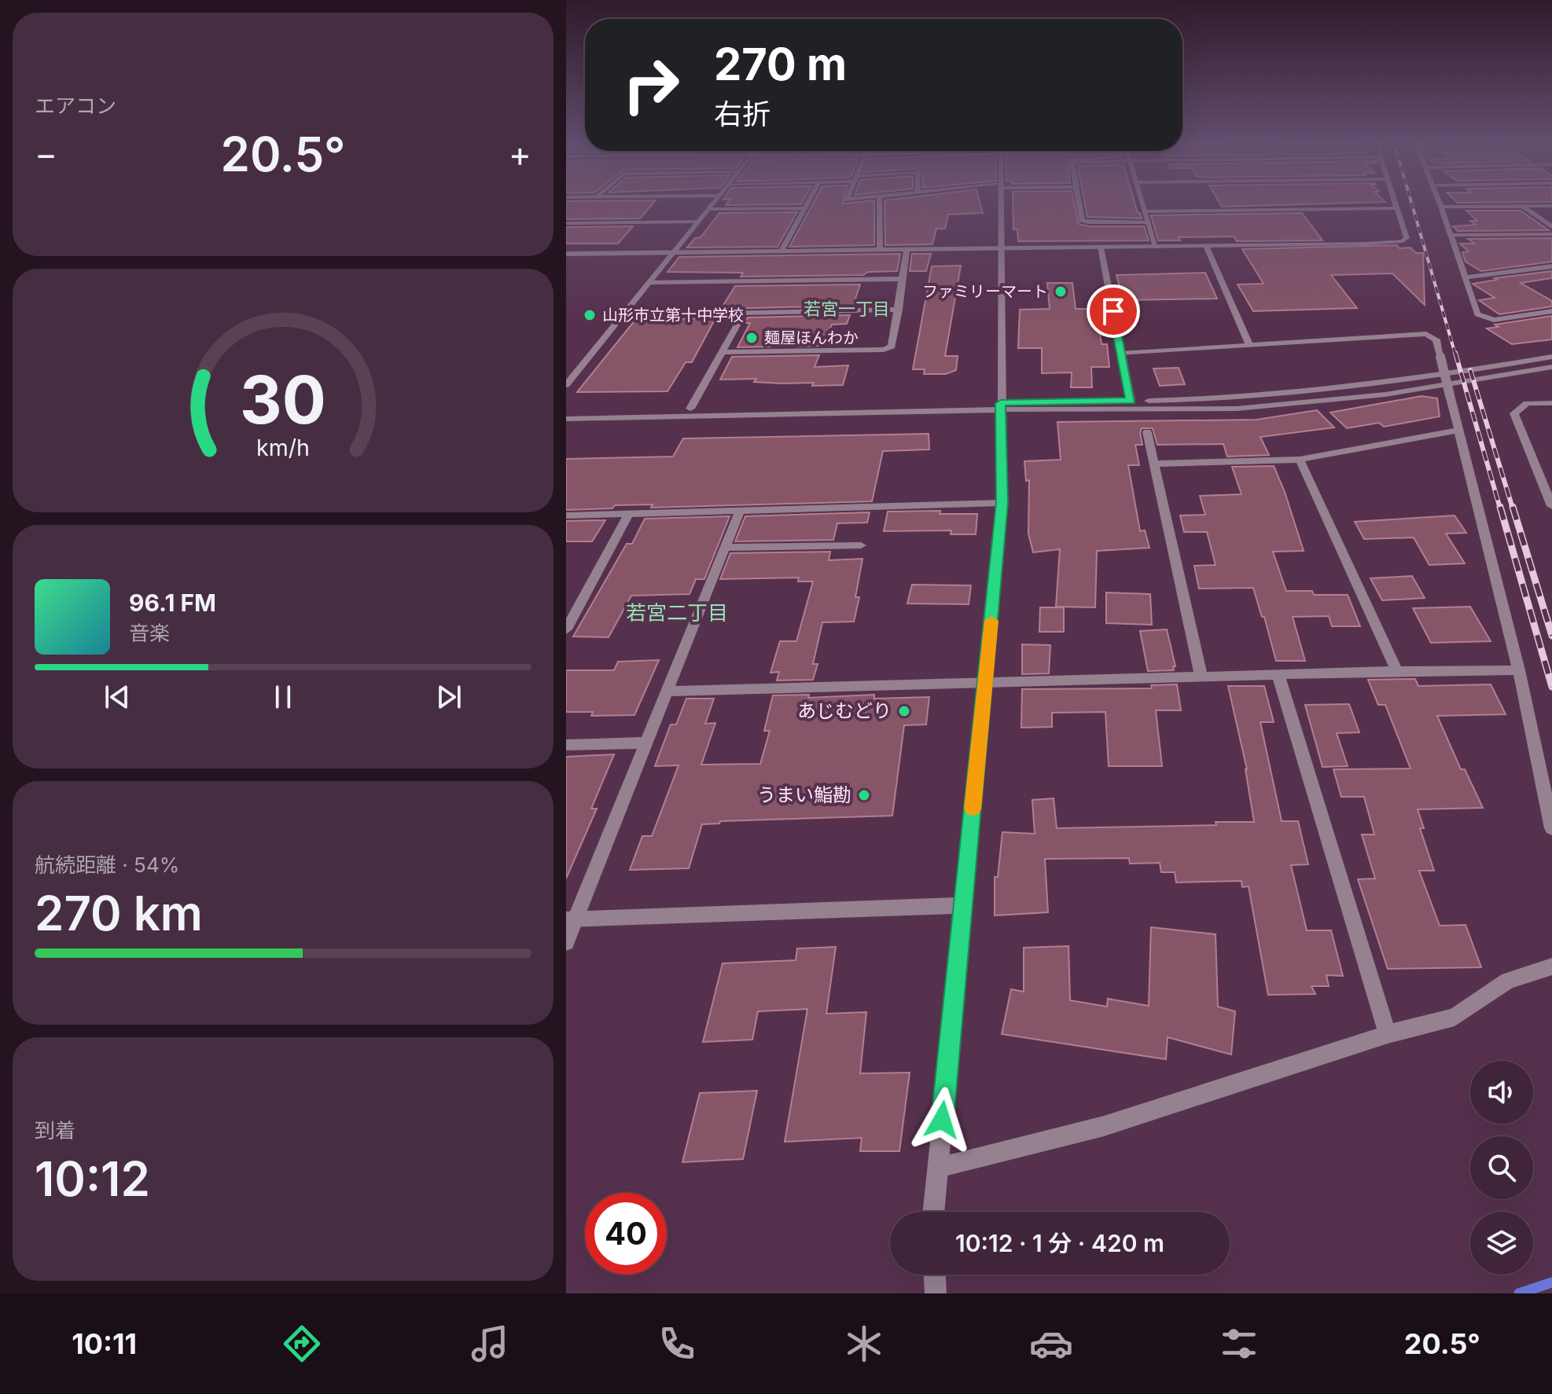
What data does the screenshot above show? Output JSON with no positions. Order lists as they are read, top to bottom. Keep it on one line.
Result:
{"districts":["若宮一丁目","若宮二丁目"],"places":["ファミリーマート","山形市立第十中学校","麺屋ほんわか","あじむどり","うまい鮨勘"],"page":{"tile":["エアコン",["航続距離 · 54%","270 km"],["到着","10:12"]],"turn":["270 m","右折"],"heat":["−","20.5°","+"],"song":["96.1 FM","音楽"],"limit":"40","trip":"10:12 · 1 分 · 420 m","tabs":["10:11","20.5°"],"gauge":["30","km/h"]}}
